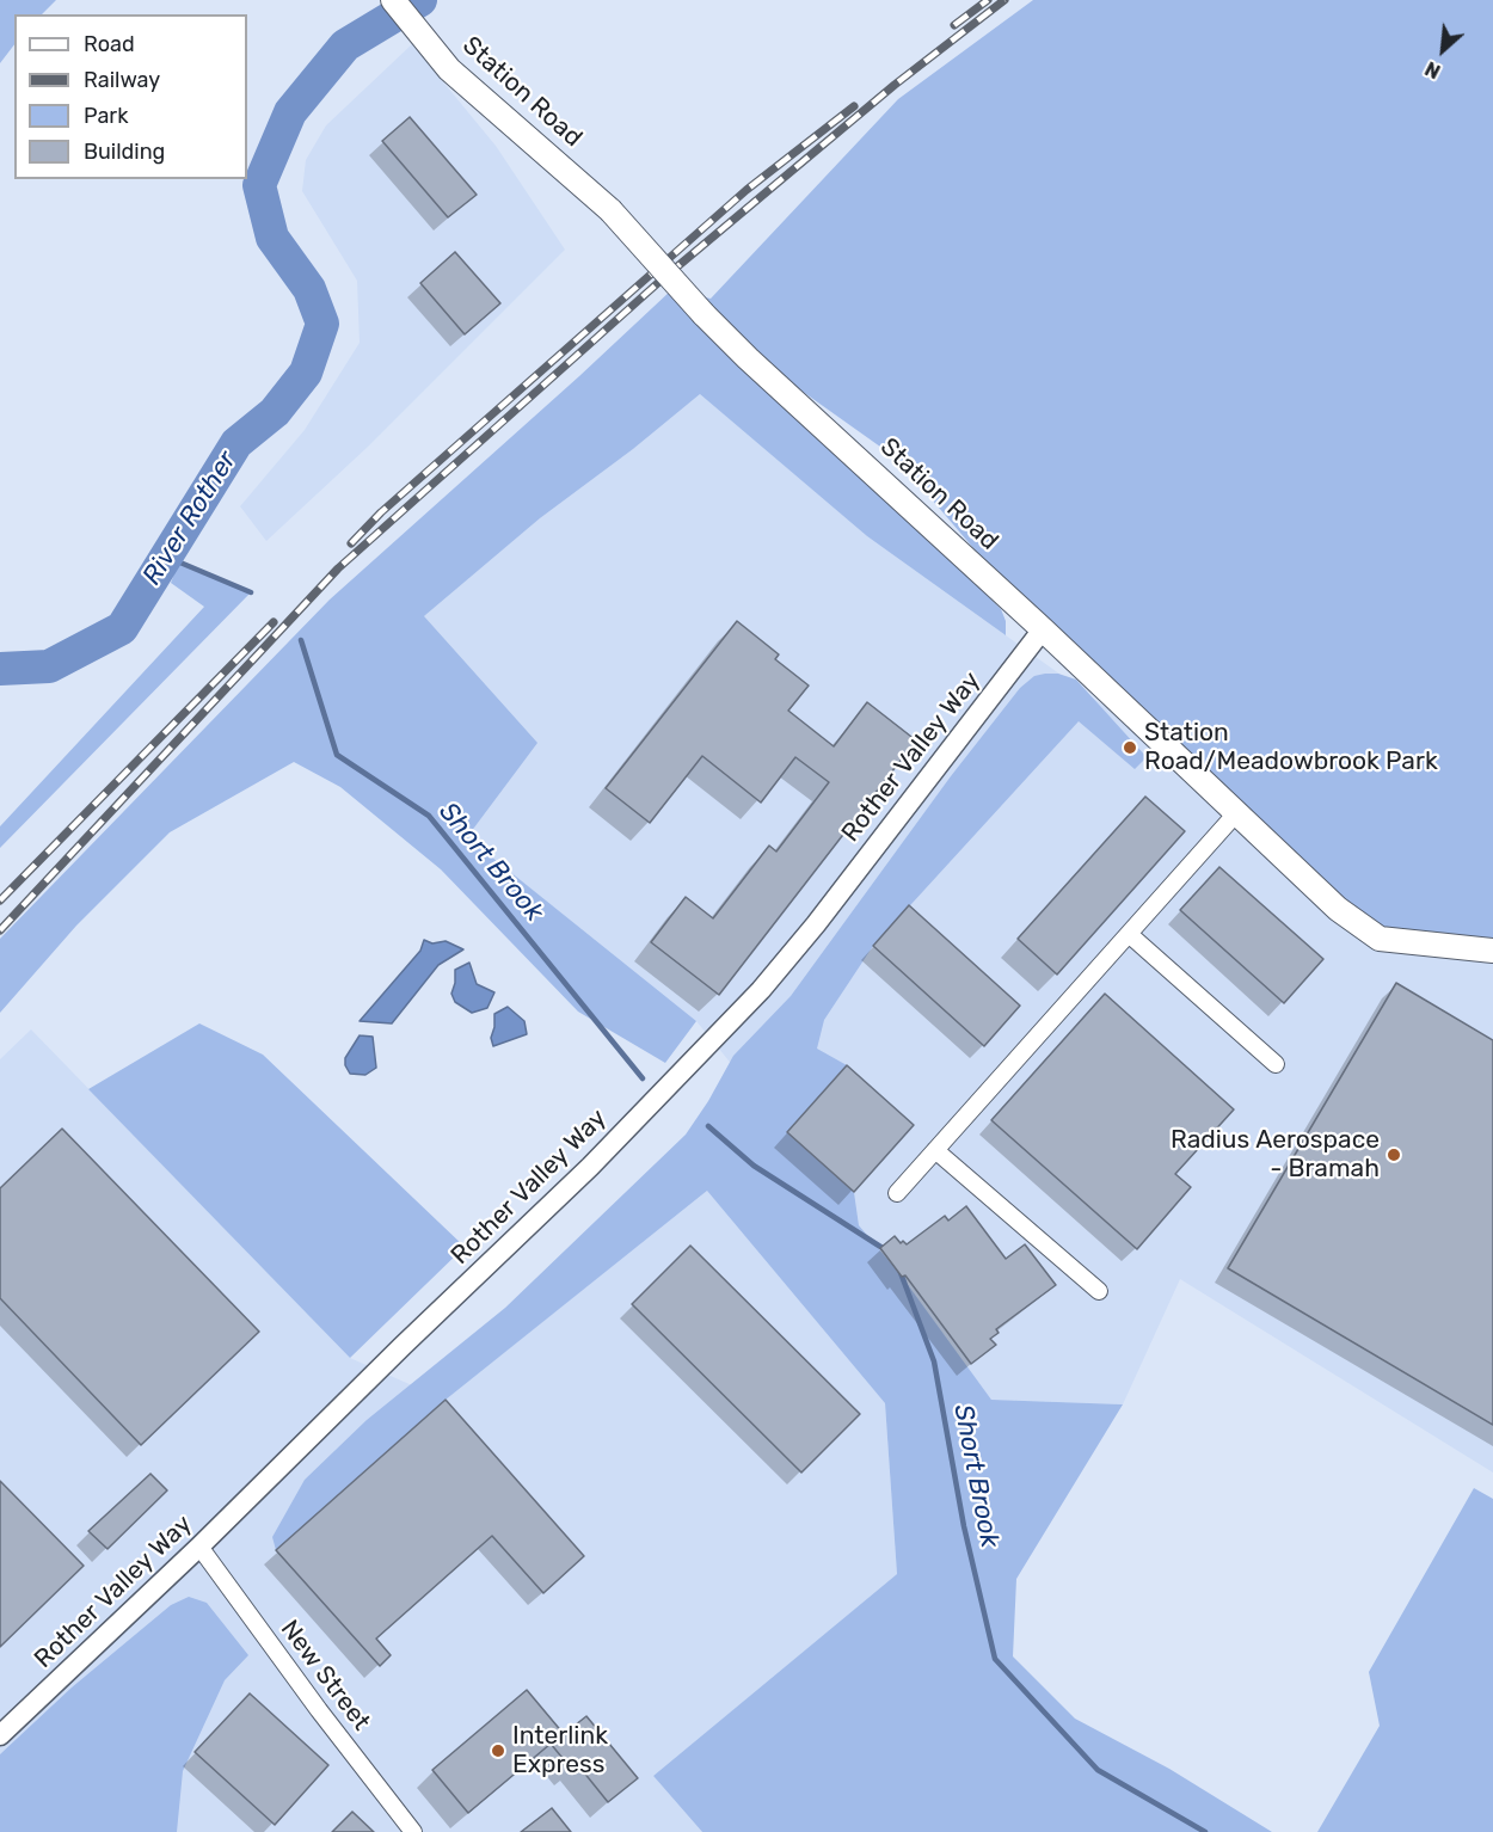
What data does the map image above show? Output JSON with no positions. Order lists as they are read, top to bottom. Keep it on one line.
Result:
{"streets":{"main road":["Station Road"],"street":["Rother Valley Way","New Street"]},"crossings":[["Station Road","Rother Valley Way"],["Rother Valley Way","New Street"]],"water":["River Rother","Short Brook"],"places":["Station Road/Meadowbrook Park","Radius Aerospace - Bramah","Interlink Express"],"legend":["Road","Railway","Park","Building"],"north":"bottom left"}
